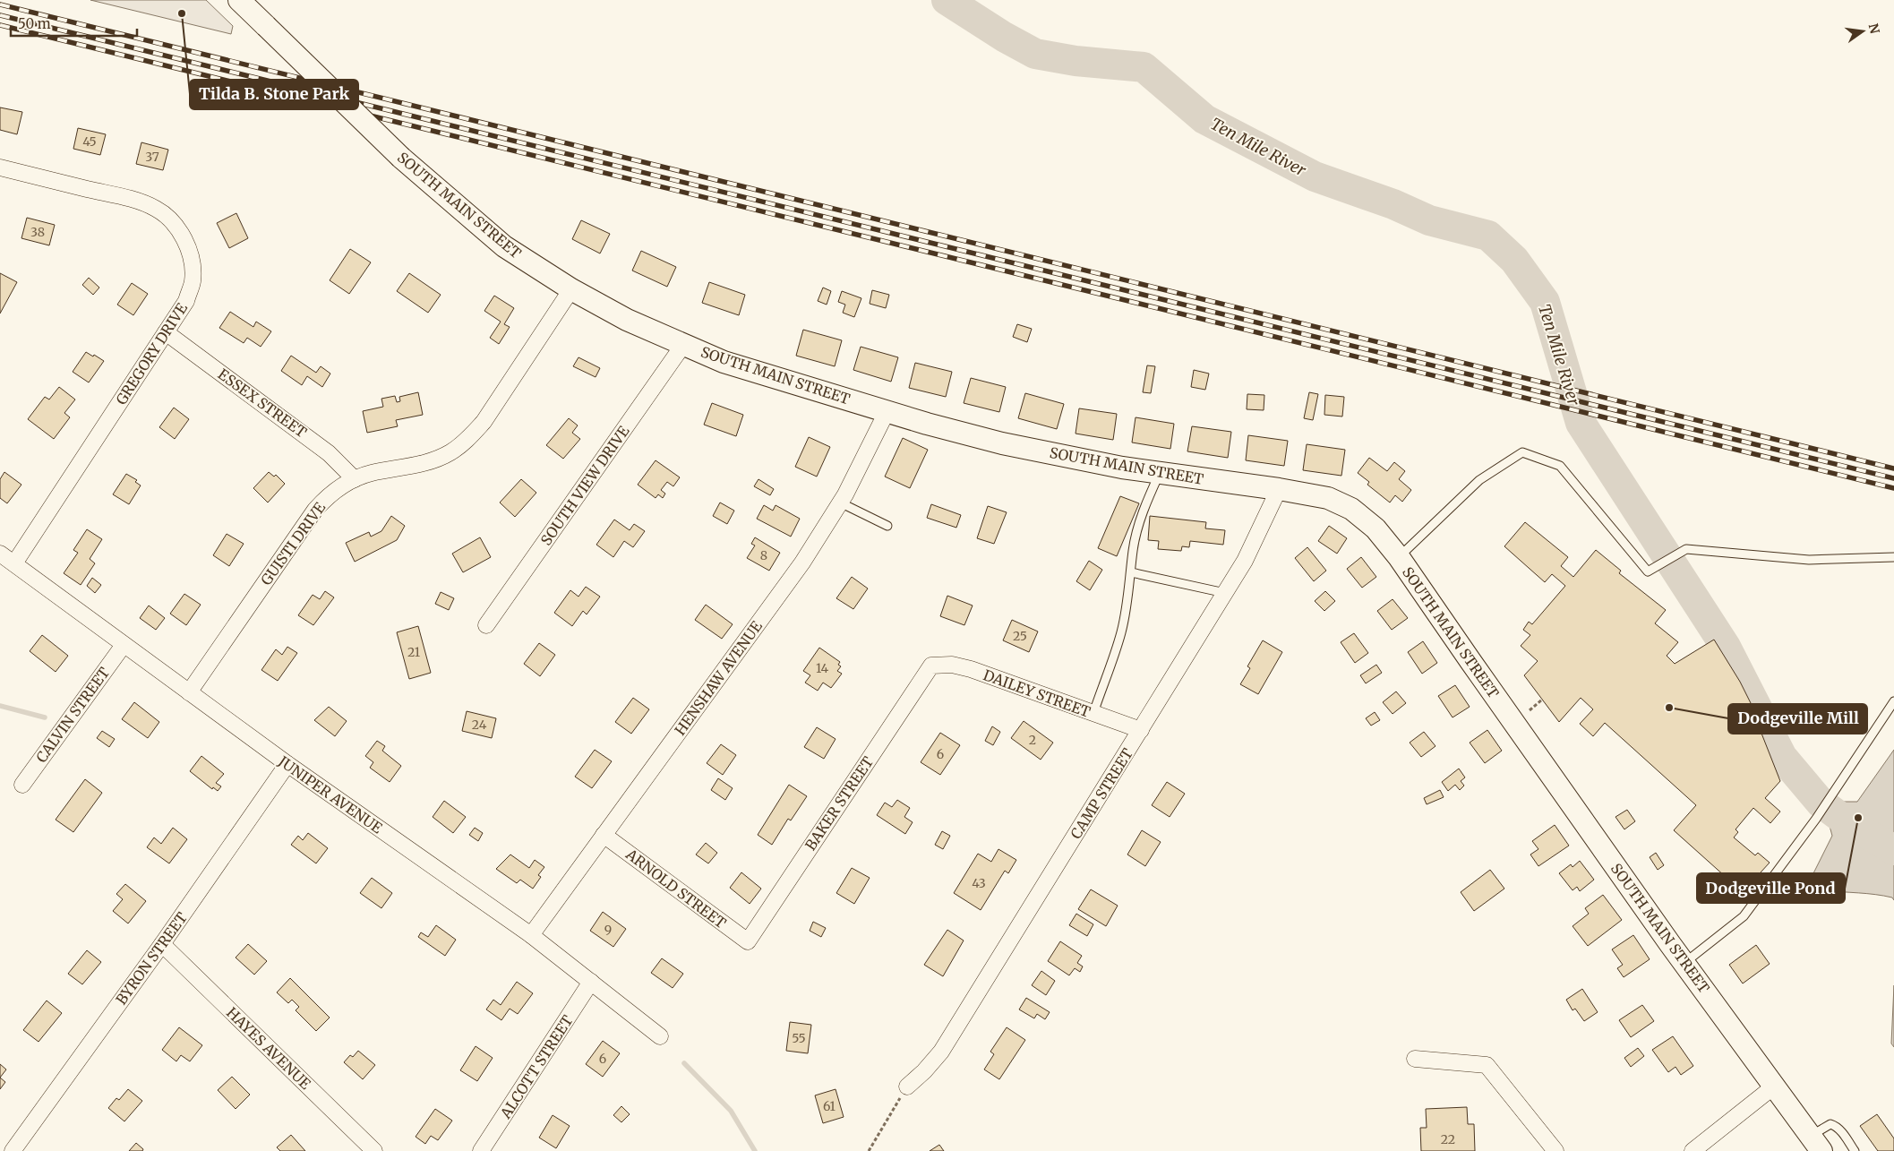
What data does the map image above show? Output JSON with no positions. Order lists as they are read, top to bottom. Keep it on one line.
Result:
{"streets":{"main road":["SOUTH MAIN STREET"],"street":["GREGORY DRIVE","ESSEX STREET","SOUTH VIEW DRIVE","GUISTI DRIVE","HENSHAW AVENUE","DAILEY STREET","CALVIN STREET","CAMP STREET","JUNIPER AVENUE","BAKER STREET","ARNOLD STREET","BYRON STREET","HAYES AVENUE","ALCOTT STREET"]},"crossings":[["SOUTH MAIN STREET","SOUTH VIEW DRIVE"],["SOUTH MAIN STREET","GUISTI DRIVE"],["SOUTH MAIN STREET","HENSHAW AVENUE"],["SOUTH MAIN STREET","CAMP STREET"],["GREGORY DRIVE","ESSEX STREET"],["GREGORY DRIVE","JUNIPER AVENUE"],["ESSEX STREET","GUISTI DRIVE"],["GUISTI DRIVE","JUNIPER AVENUE"],["HENSHAW AVENUE","JUNIPER AVENUE"],["HENSHAW AVENUE","ARNOLD STREET"],["DAILEY STREET","CAMP STREET"],["DAILEY STREET","BAKER STREET"],["CALVIN STREET","JUNIPER AVENUE"],["JUNIPER AVENUE","BYRON STREET"],["JUNIPER AVENUE","ALCOTT STREET"],["BAKER STREET","ARNOLD STREET"],["BYRON STREET","HAYES AVENUE"]],"water":["Ten Mile River"],"places":["Tilda B. Stone Park","Dodgeville Mill","Dodgeville Pond"],"house_numbers":["45","37","38","8","25","21","14","24","2","6","43","9","55","6","61","22"],"scale_bar":"50 m","north":"right"}
